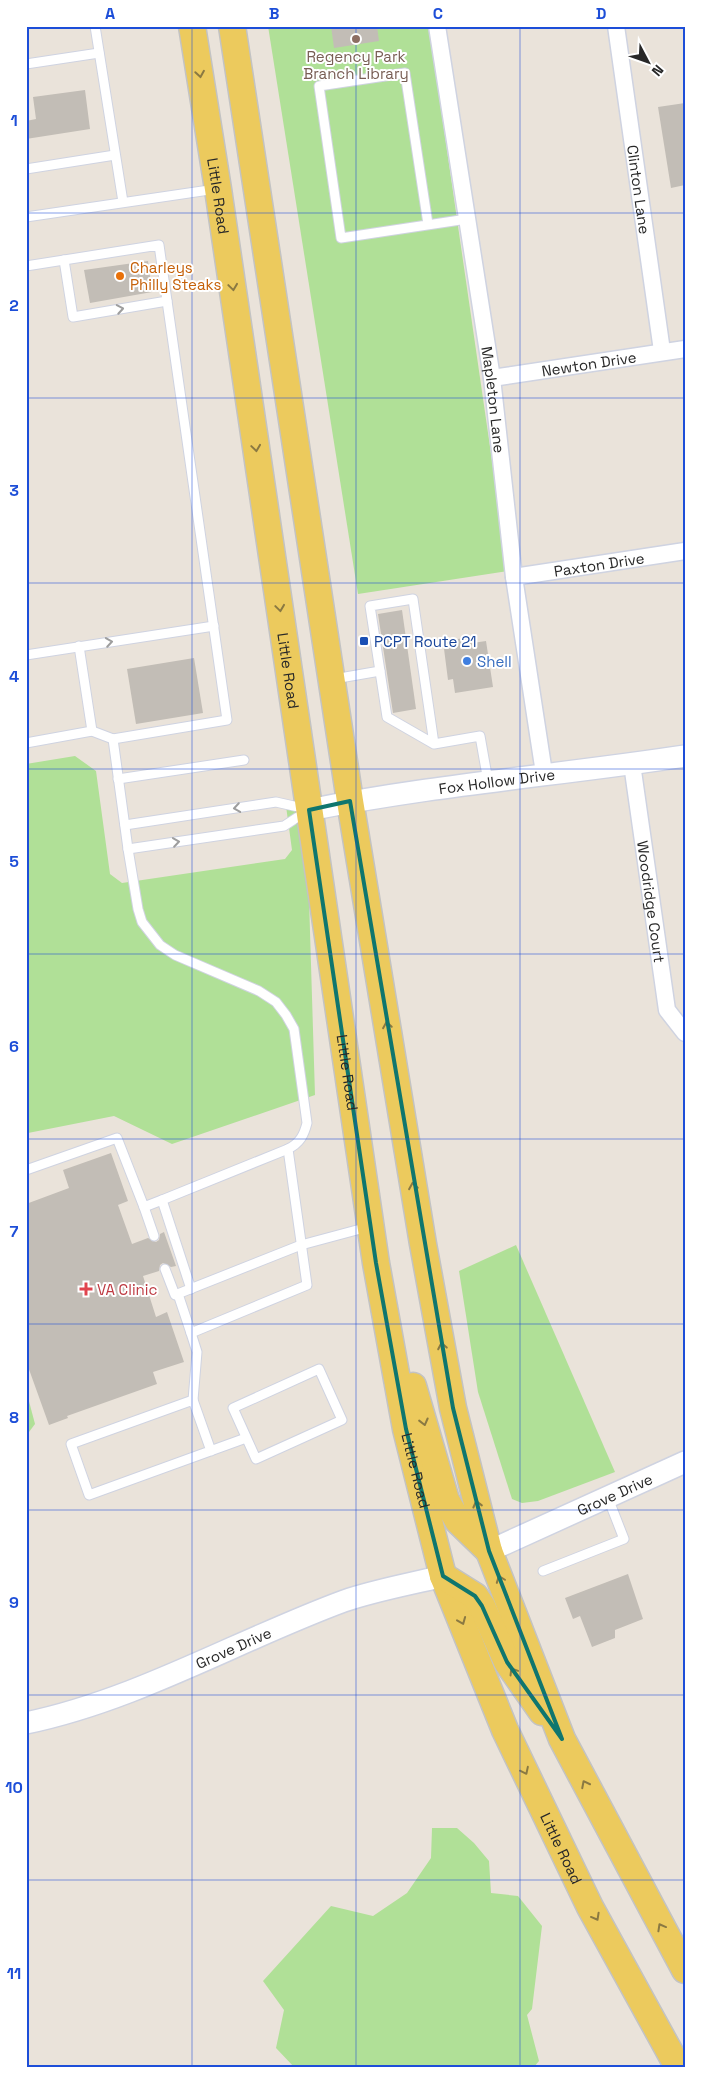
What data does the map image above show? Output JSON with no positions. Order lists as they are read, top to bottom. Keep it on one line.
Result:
{"streets":{"main road":["Little Road"],"street":["Clinton Lane","Newton Drive","Mapleton Lane","Paxton Drive","Fox Hollow Drive","Woodridge Court","Grove Drive"]},"crossings":[["Clinton Lane","Newton Drive"],["Little Road","Fox Hollow Drive"],["Little Road","Grove Drive"],["Newton Drive","Mapleton Lane"],["Mapleton Lane","Paxton Drive"],["Mapleton Lane","Fox Hollow Drive"],["Fox Hollow Drive","Woodridge Court"]],"places":{"other":["Regency Park Branch Library","Charleys Philly Steaks","Shell"],"transit":["PCPT Route 21"],"health":["VA Clinic"]},"north":"bottom right","grid":{"columns":["A","B","C","D"],"rows":["1","2","3","4","5","6","7","8","9","10","11"]}}
